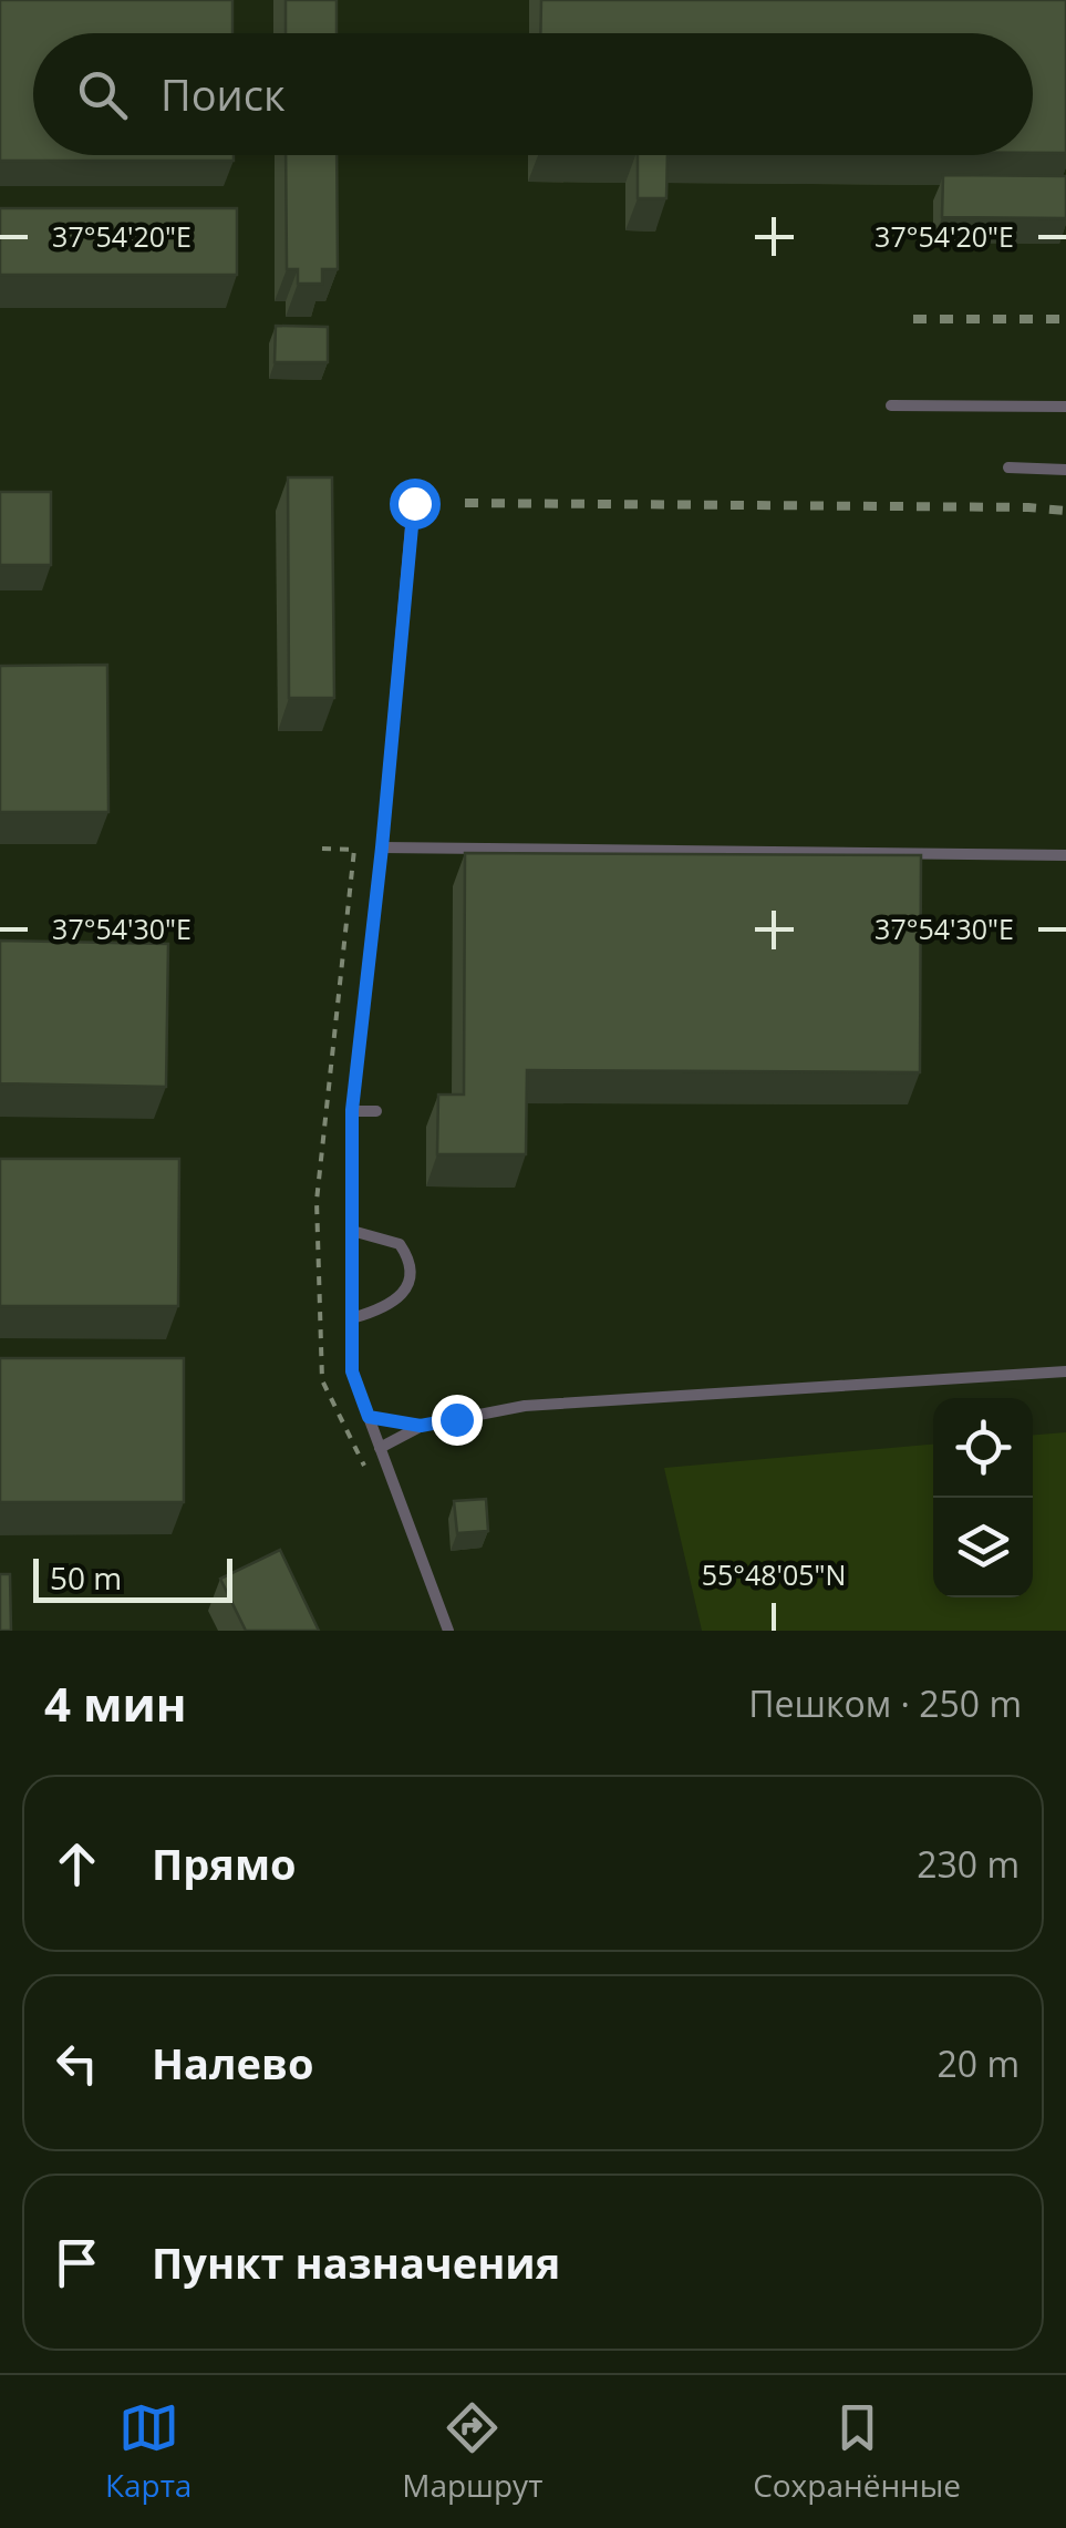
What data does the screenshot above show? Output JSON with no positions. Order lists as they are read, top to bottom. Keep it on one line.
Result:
{"scale_bar":"50 m","page":{"search":"Поиск","scale":"50 m","heading":["4 мин","Пешком · 250 m"],"list":[["Прямо","230 m"],["Налево","20 m"],"Пункт назначения"],"nav":["Карта","Маршрут","Сохранённые"]},"coordinates":["37°54'20\"E","37°54'30\"E","55°48'05\"N"]}
